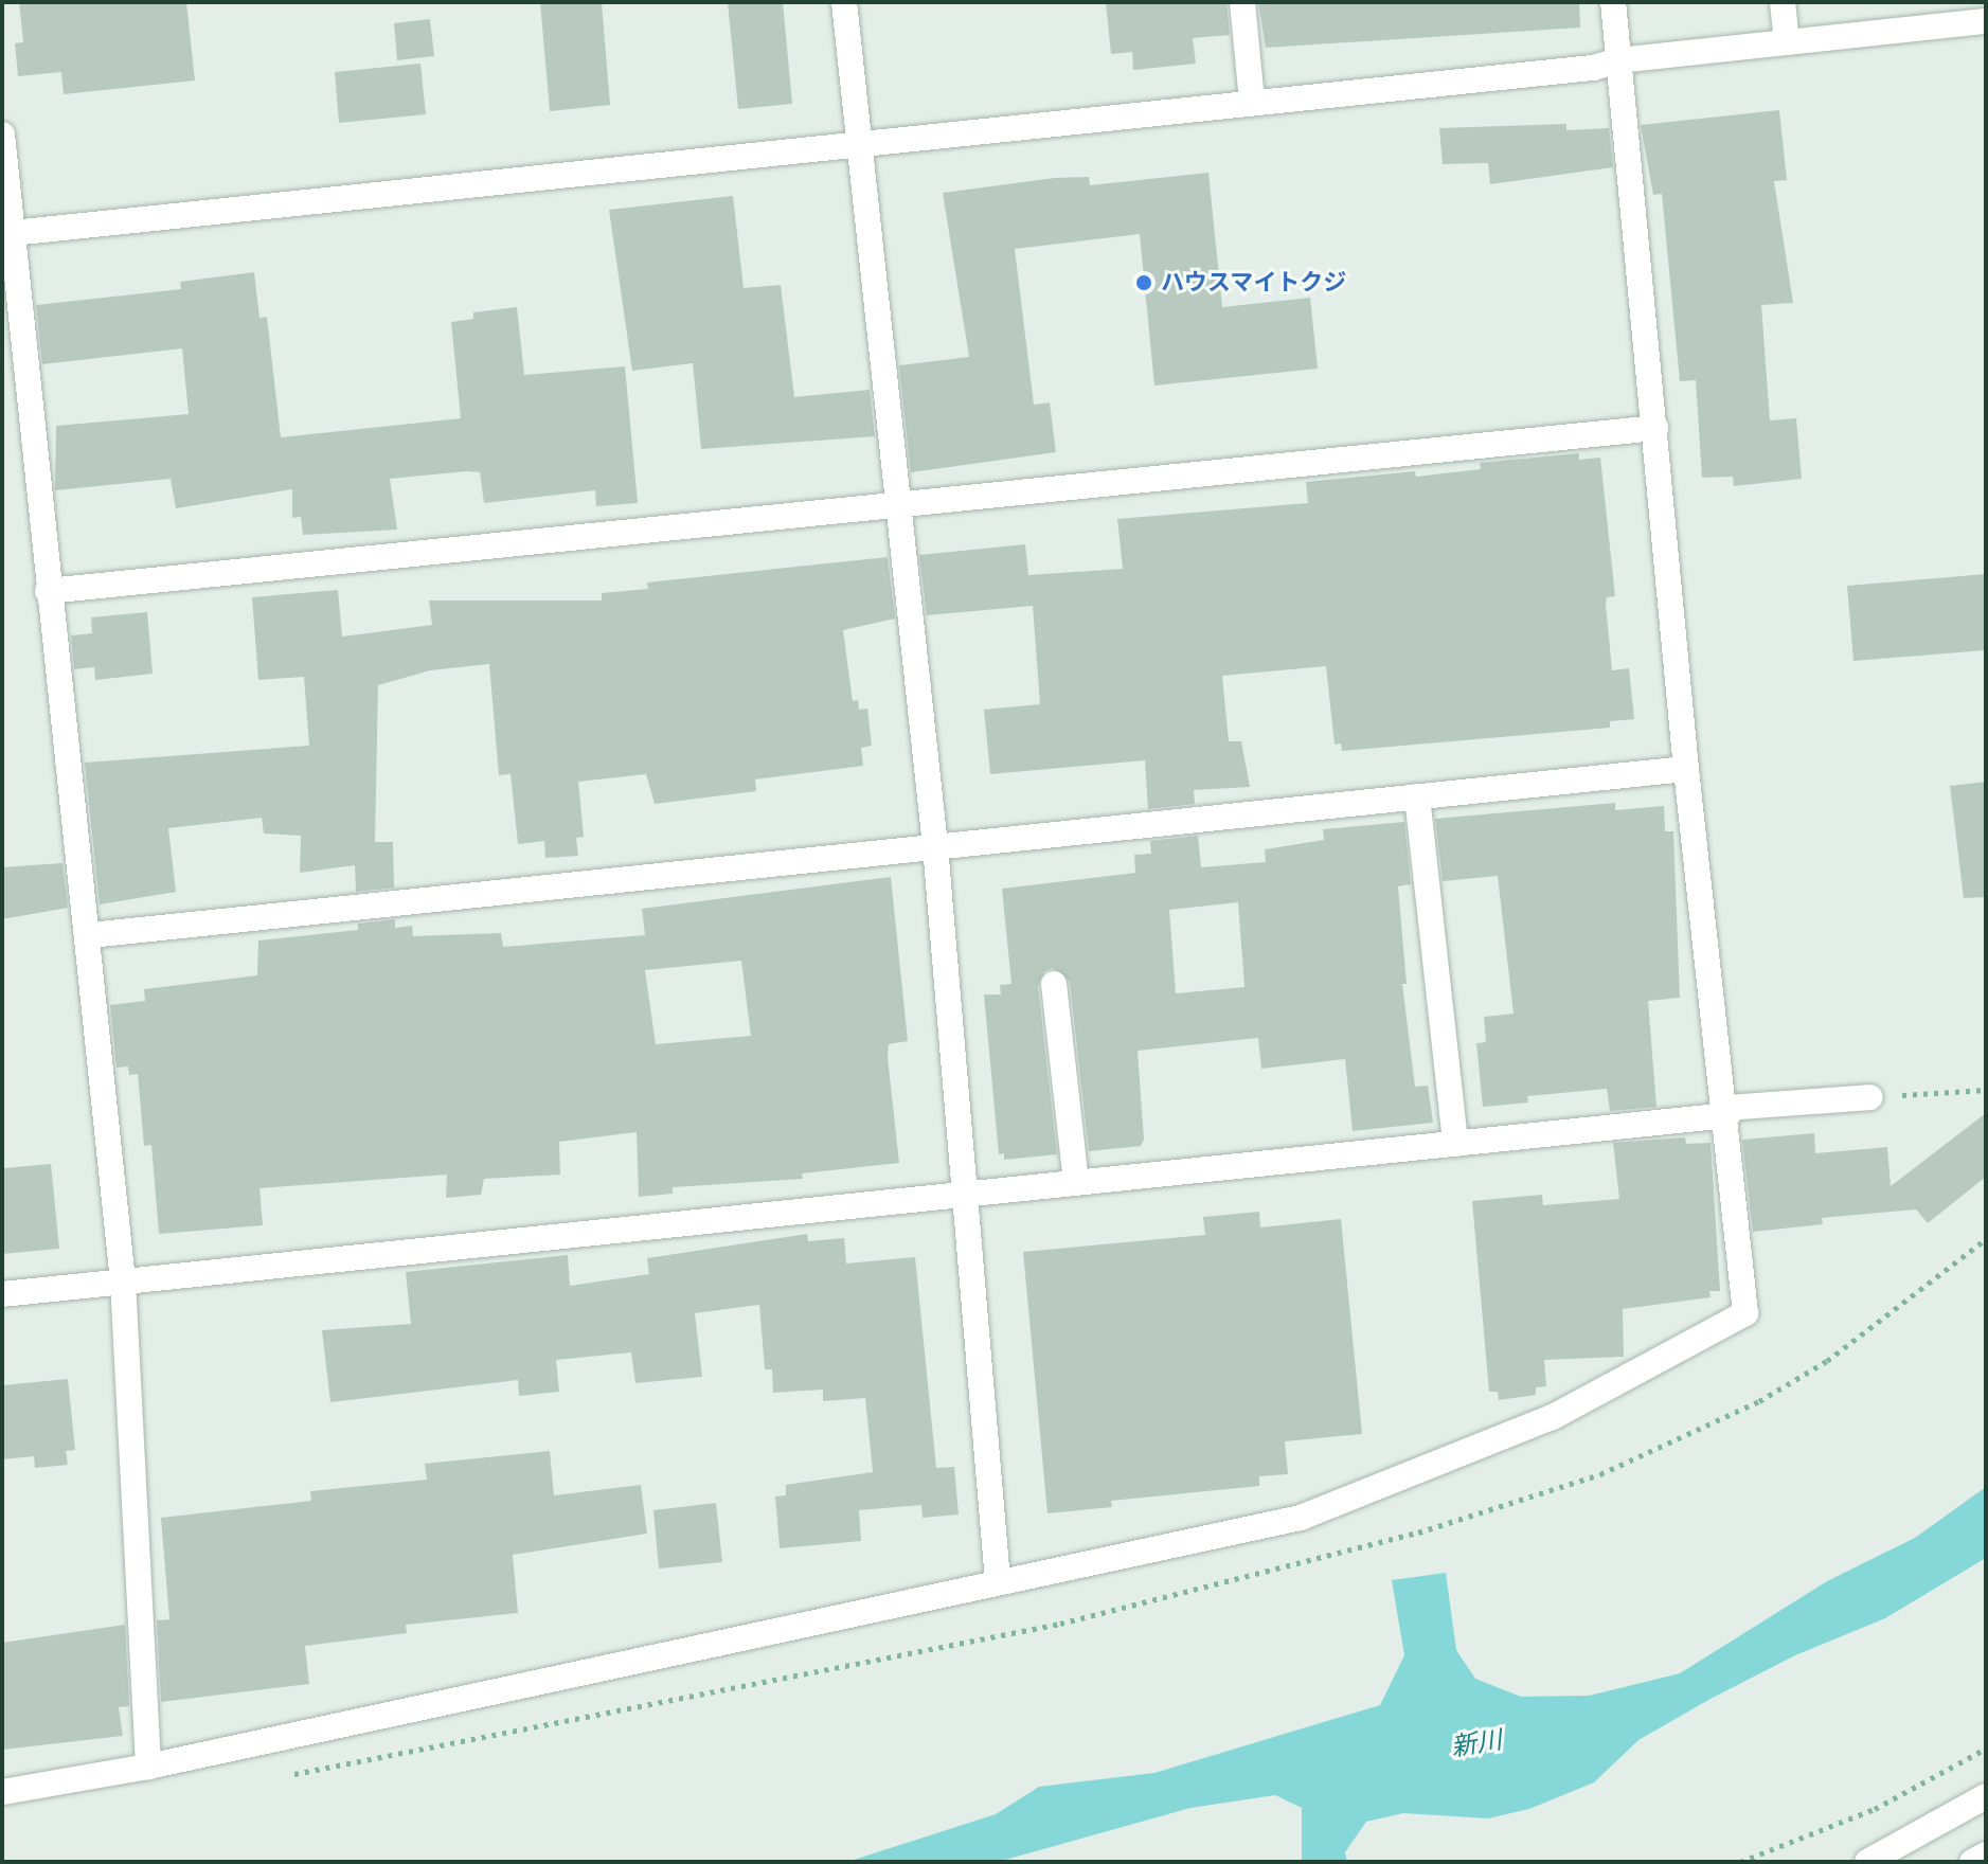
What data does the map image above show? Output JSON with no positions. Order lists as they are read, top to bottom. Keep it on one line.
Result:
{"water":["新川"],"places":["ハウスマイトクジ"]}
